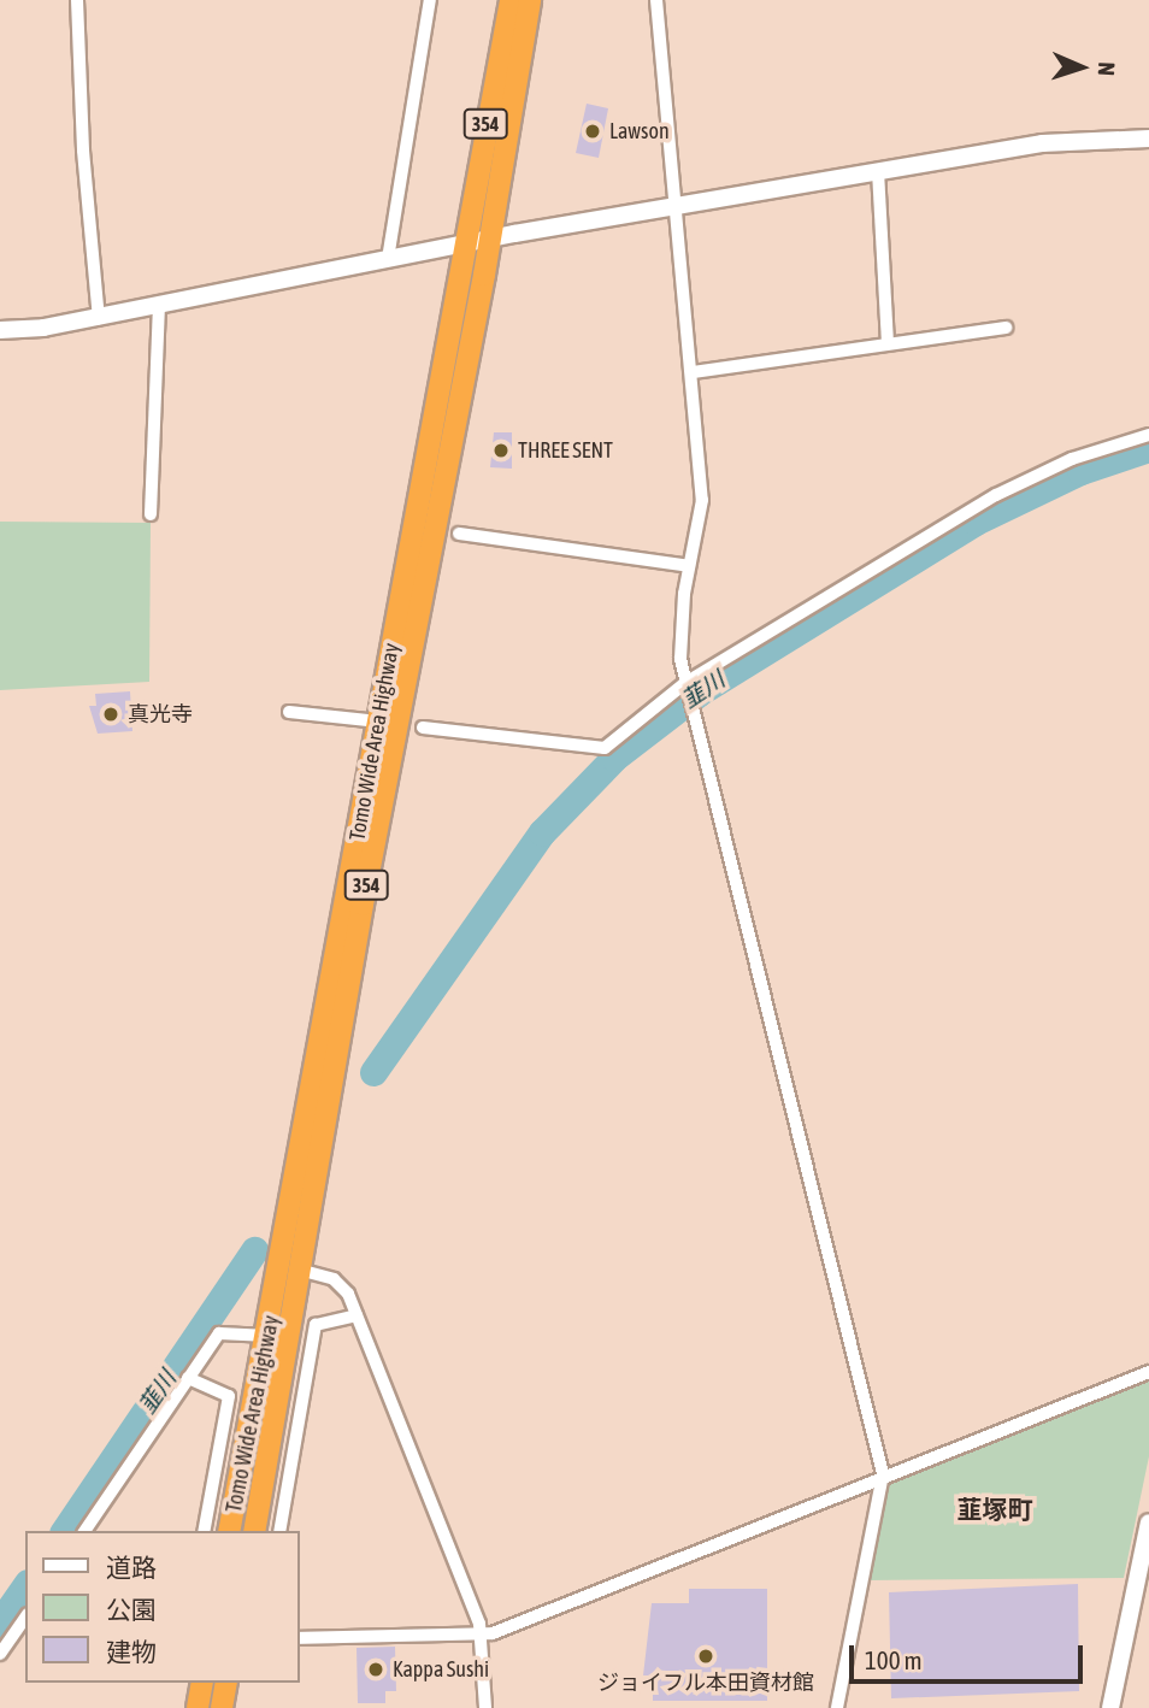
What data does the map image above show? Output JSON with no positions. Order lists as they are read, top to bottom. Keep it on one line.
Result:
{"streets":{"highway":["354","Tomo Wide Area Highway"]},"districts":["韮塚町"],"water":["韮川"],"places":["Lawson","THREE SENT","真光寺","ジョイフル本田資材館","Kappa Sushi"],"legend":["道路","公園","建物"],"scale_bar":"100 m","north":"right"}
